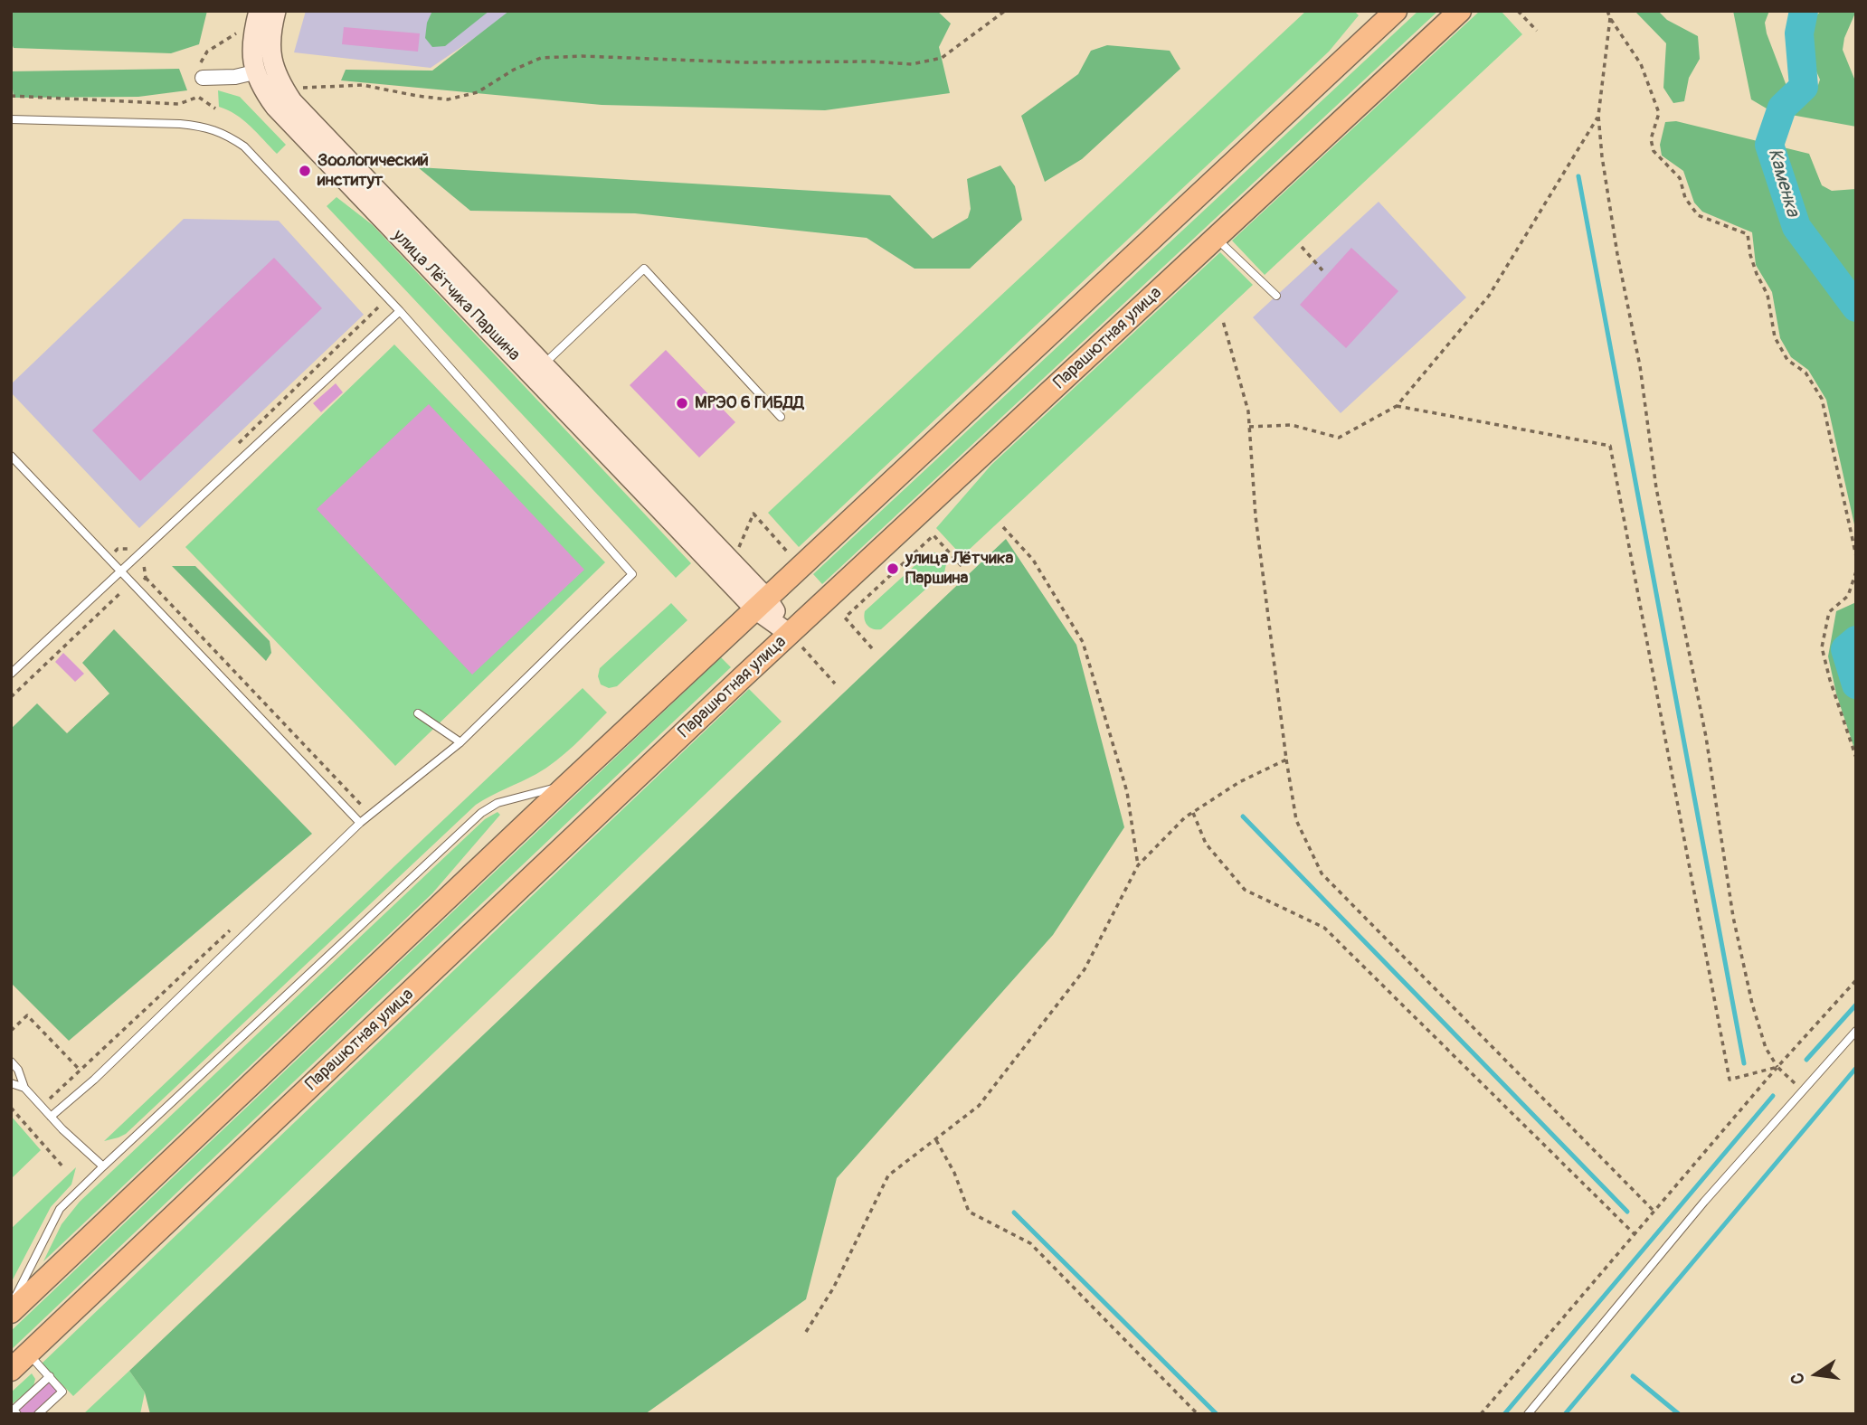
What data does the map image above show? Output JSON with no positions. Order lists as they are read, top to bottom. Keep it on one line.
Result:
{"streets":{"main road":["Парашютная улица"],"street":["улица Лётчика Паршина"]},"crossings":[["улица Лётчика Паршина","Парашютная улица"]],"water":["Каменка"],"places":["Зоологический институт","МРЭО 6 ГИБДД","улица Лётчика Паршина"],"north":"left"}
